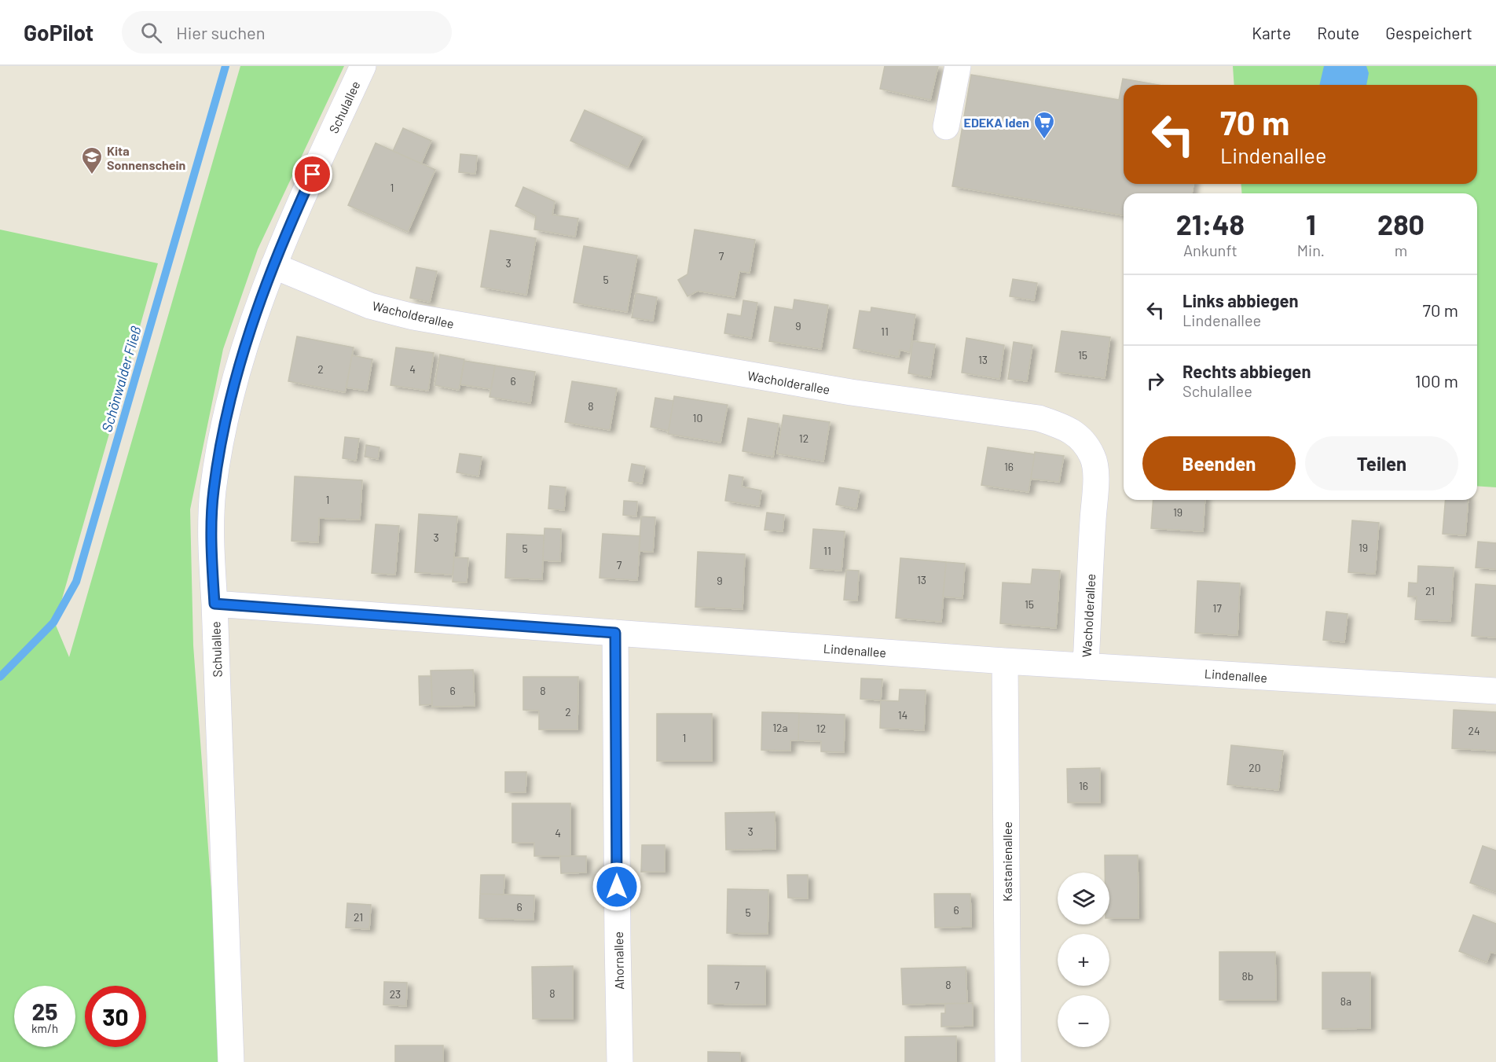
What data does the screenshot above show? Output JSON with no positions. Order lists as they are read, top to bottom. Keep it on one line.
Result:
{"streets":{"street":["Schulallee","Wacholderallee","Lindenallee","Kastanienallee","Ahornallee"]},"crossings":[["Schulallee","Wacholderallee"],["Schulallee","Lindenallee"],["Wacholderallee","Lindenallee"],["Lindenallee","Kastanienallee"],["Lindenallee","Ahornallee"]],"water":["Schönwalder Fließ"],"places":{"supermarket":["EDEKA Iden"],"school or university":["Kita Sonnenschein"]},"house_numbers":["1","7","3","5","9","11","15","13","2","4","6","8","10","12","16","1","19","3","19","5","11","7","13","9","21","15","17","6","8","2","14","12a","12","24","1","20","16","3","4","6","6","5","21","8b","8","7","8","23","8a"],"page":{"header":"GoPilot","search":"Hier suchen","nav":["Karte","Route","Gespeichert"],"turn":["70 m","Lindenallee"],"eta":["21:48","Ankunft","1","Min.","280","m"],"list":[{"name":"Links abbiegen","note":"Lindenallee","value":"70 m"},{"name":"Rechts abbiegen","note":"Schulallee","value":"100 m"}],"buttons":["Beenden","Teilen"],"map_buttons":["+","−"],"speed":"25 km/h","limit":"30"}}
